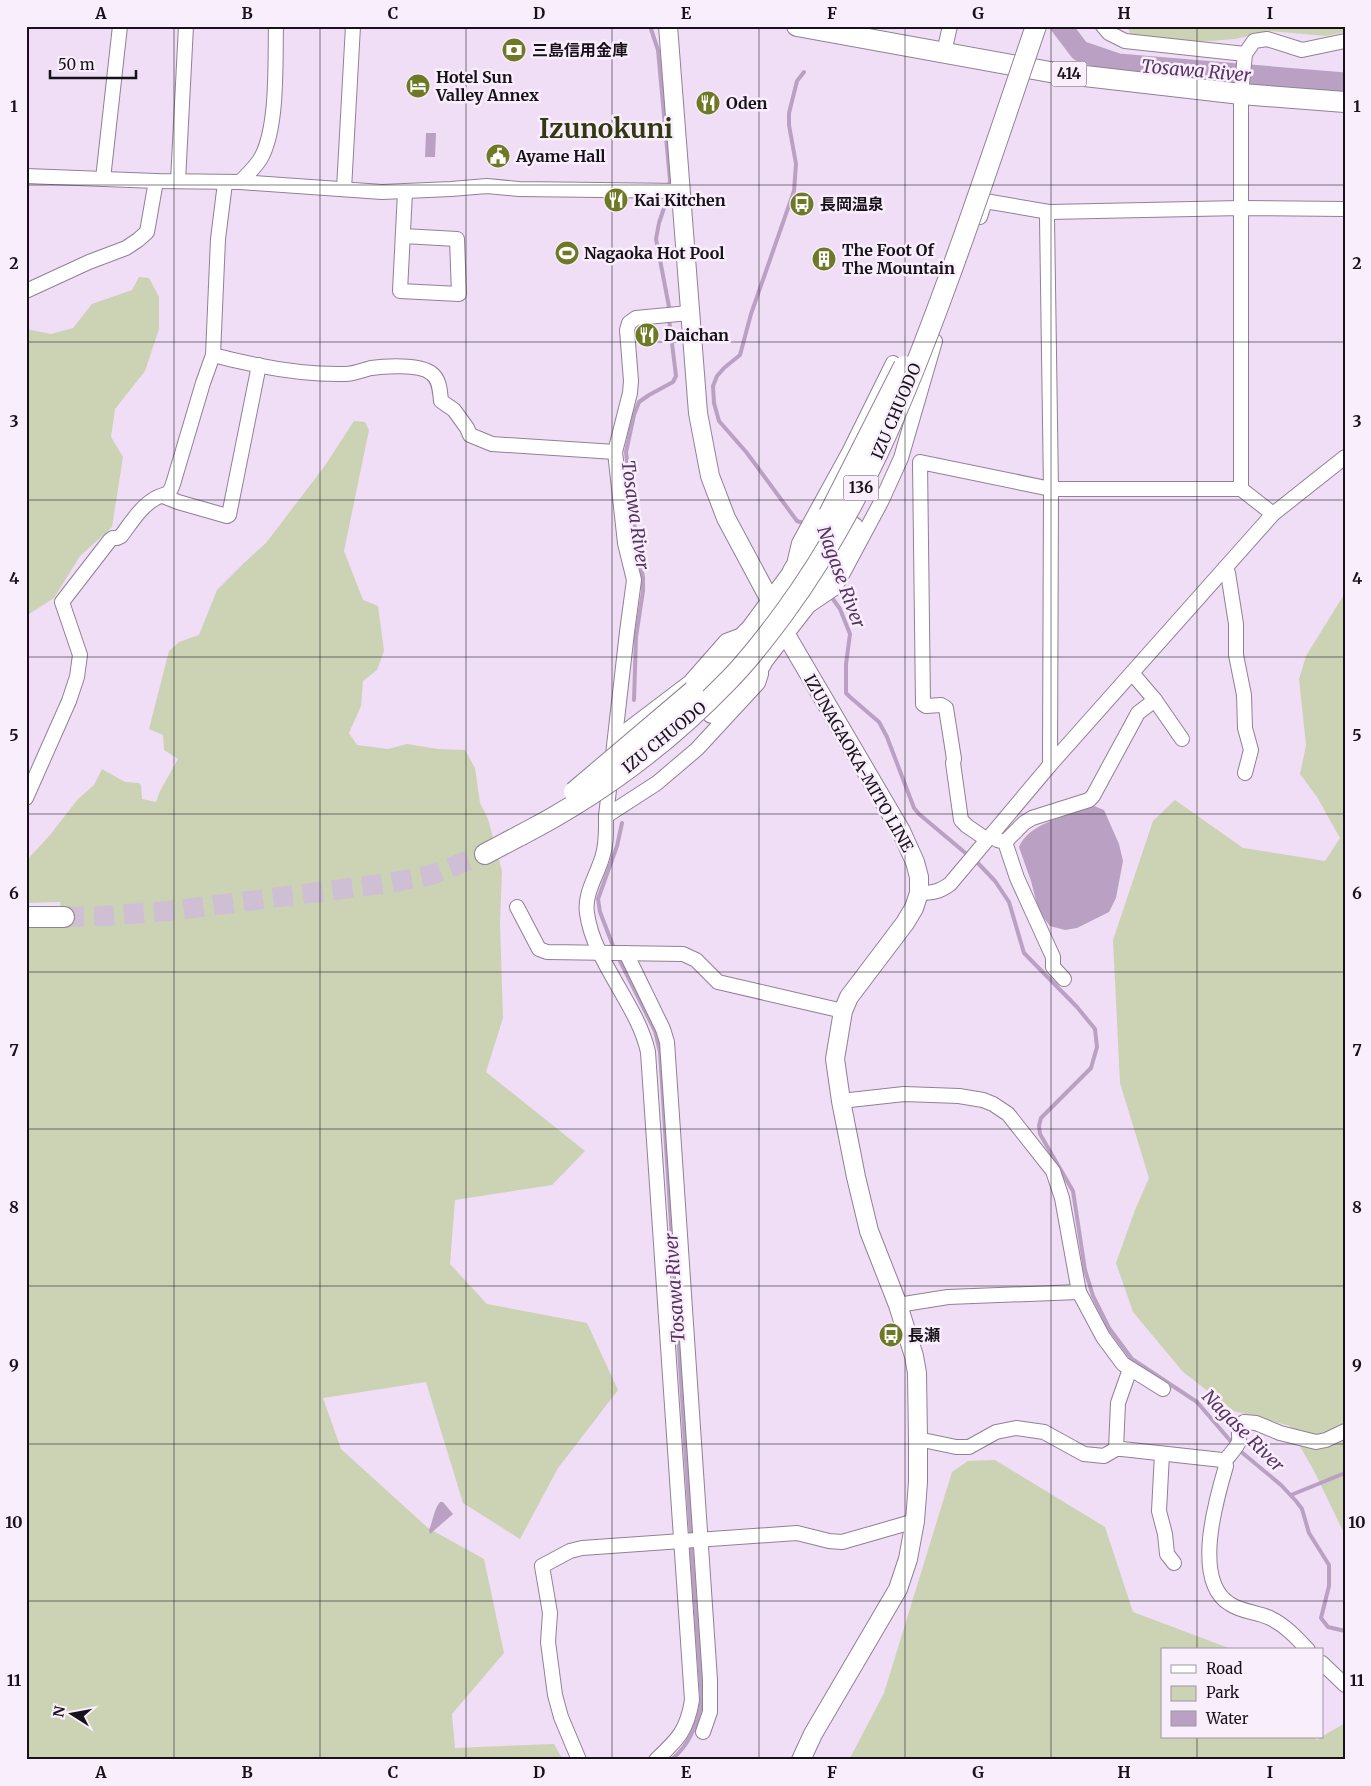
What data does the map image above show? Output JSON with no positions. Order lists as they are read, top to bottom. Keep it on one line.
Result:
{"streets":{"highway":["414","IZU CHUODO","136"],"main road":["IZUNAGAOKA-MITO LINE"]},"districts":["Izunokuni"],"water":["Tosawa River","Nagase River"],"places":{"bank":["三島信用金庫"],"hotel":["Hotel Sun Valley Annex"],"restaurant":["Oden","Kai Kitchen","Daichan"],"public building":["Ayame Hall"],"bus stop":["長岡温泉","長瀬"],"sports":["Nagaoka Hot Pool"],"building":["The Foot Of The Mountain"]},"legend":["Road","Park","Water"],"scale_bar":"50 m","north":"left","grid":{"columns":["A","B","C","D","E","F","G","H","I"],"rows":["1","2","3","4","5","6","7","8","9","10","11"]}}
